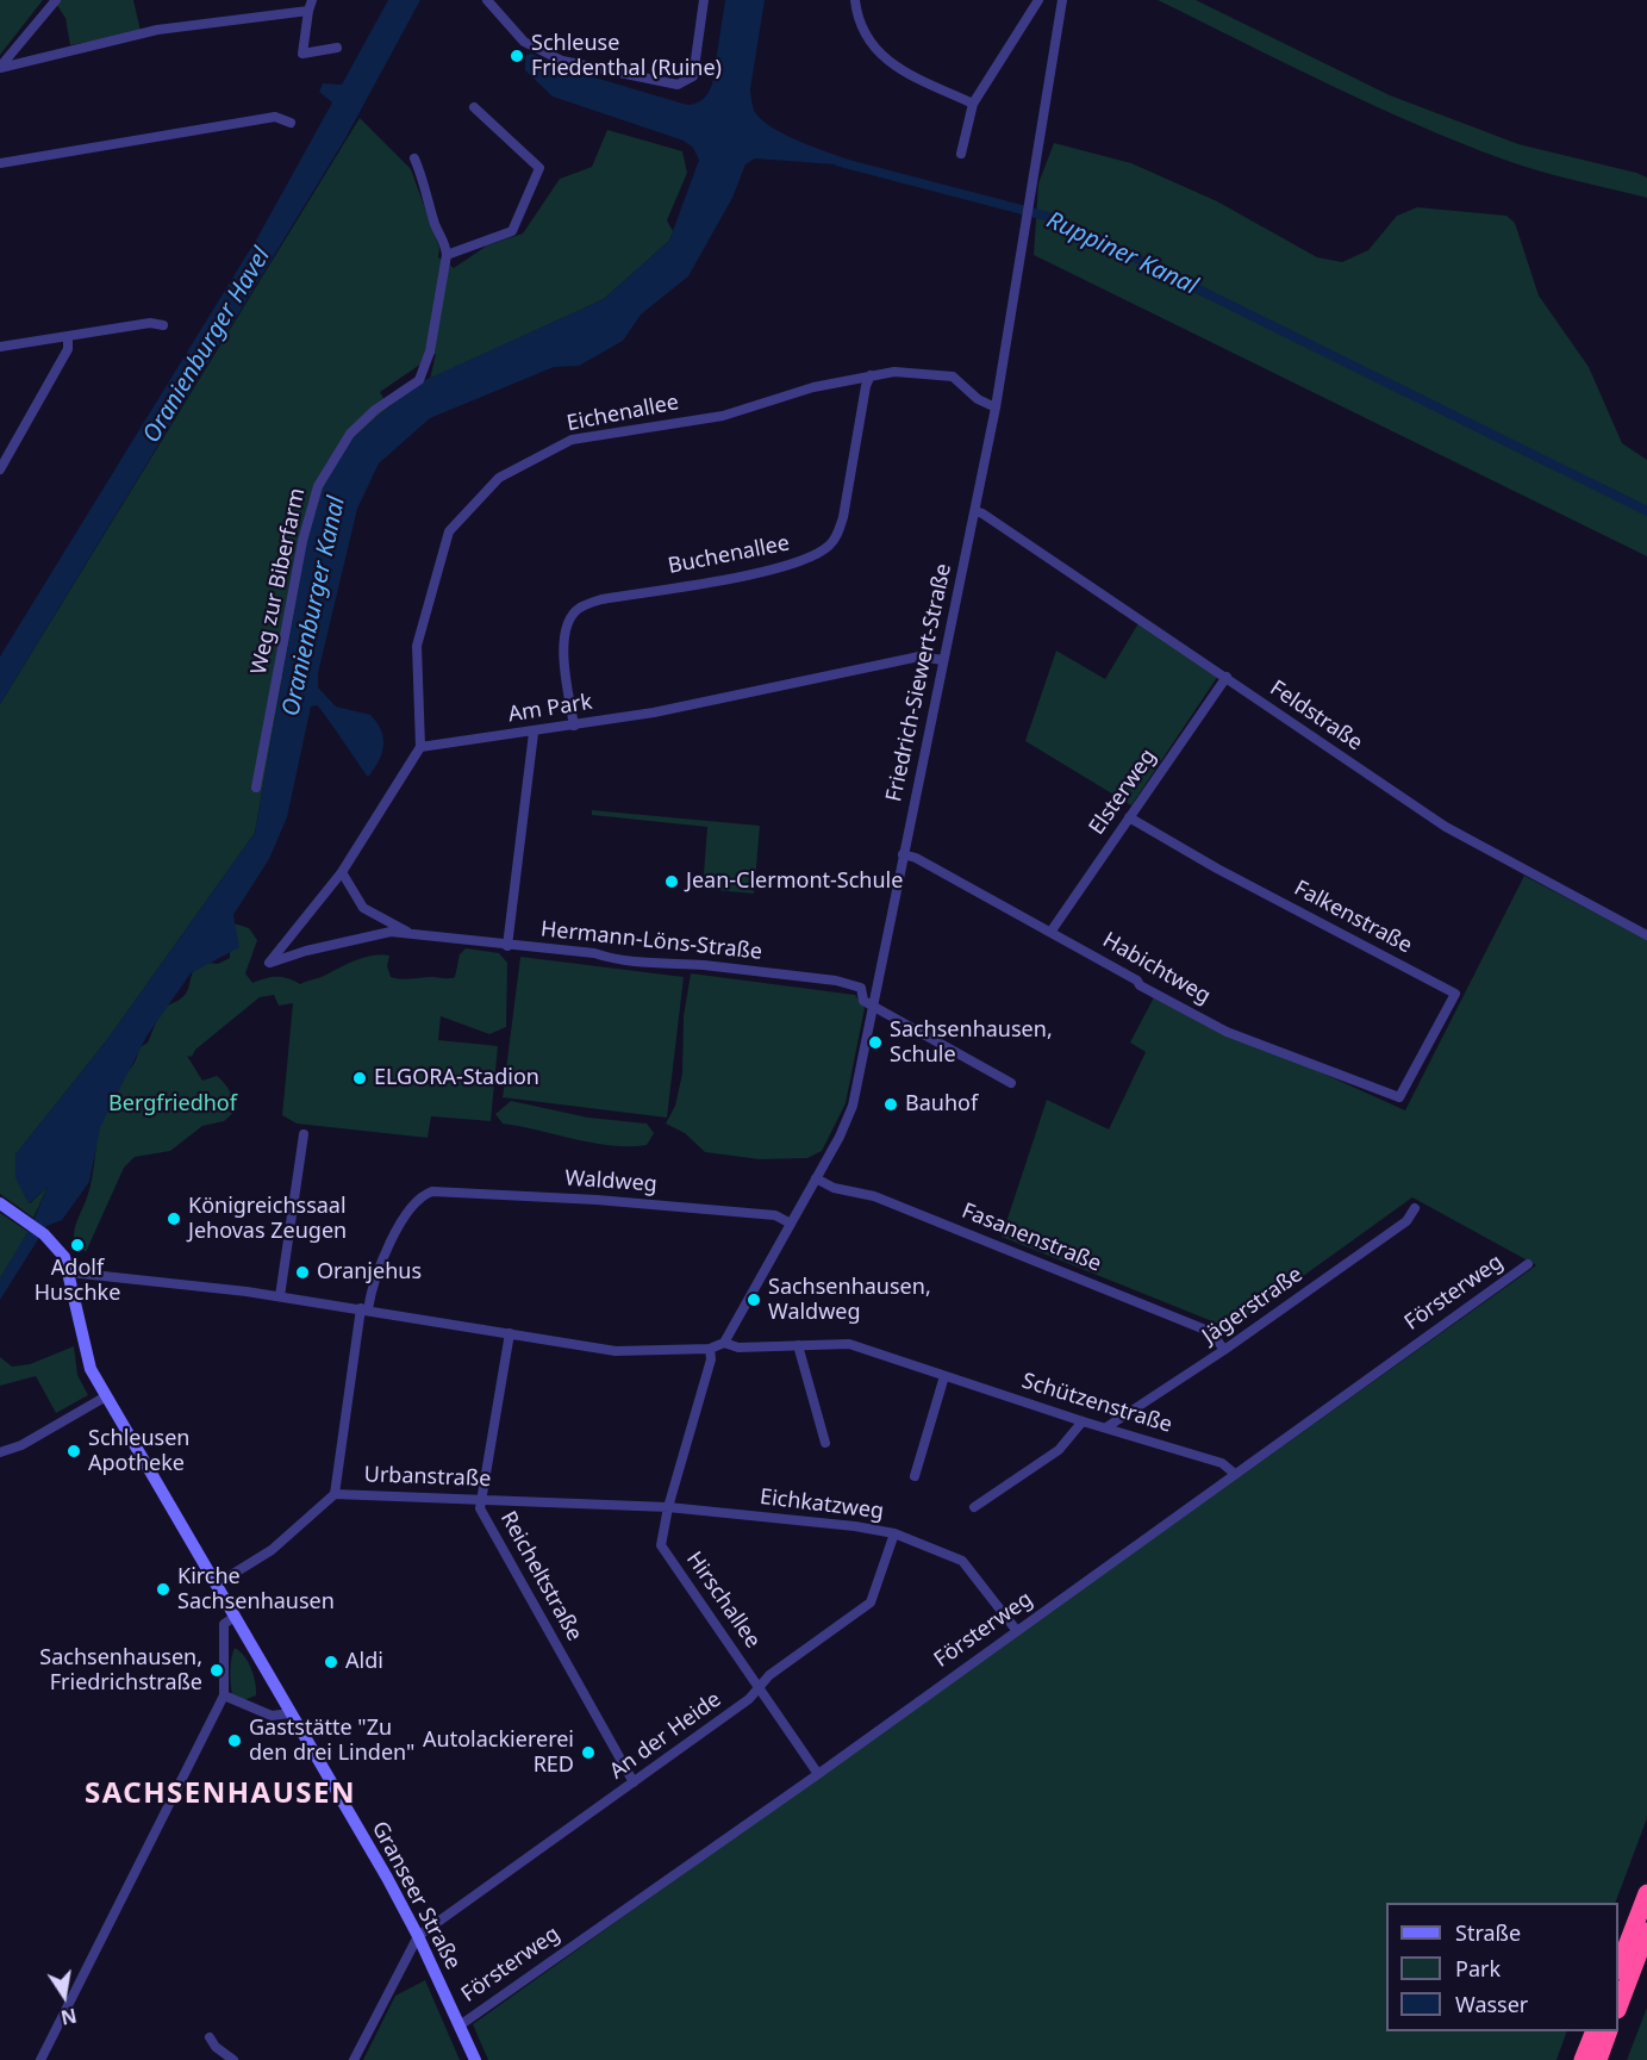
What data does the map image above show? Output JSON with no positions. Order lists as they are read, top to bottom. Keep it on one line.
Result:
{"streets":{"main road":["Granseer Straße"],"street":["Eichenallee","Buchenallee","Weg zur Biberfarm","Friedrich-Siewert-Straße","Am Park","Feldstraße","Elsterweg","Falkenstraße","Hermann-Löns-Straße","Habichtweg","Waldweg","Fasanenstraße","Försterweg","Jägerstraße","Schützenstraße","Urbanstraße","Eichkatzweg","Reicheltstraße","Hirschallee","An der Heide"]},"crossings":[["Eichenallee","Buchenallee"],["Eichenallee","Friedrich-Siewert-Straße"],["Eichenallee","Am Park"],["Buchenallee","Am Park"],["Friedrich-Siewert-Straße","Am Park"],["Friedrich-Siewert-Straße","Feldstraße"],["Friedrich-Siewert-Straße","Hermann-Löns-Straße"],["Friedrich-Siewert-Straße","Habichtweg"],["Friedrich-Siewert-Straße","Waldweg"],["Friedrich-Siewert-Straße","Fasanenstraße"],["Friedrich-Siewert-Straße","Schützenstraße"],["Feldstraße","Elsterweg"],["Elsterweg","Falkenstraße"],["Elsterweg","Habichtweg"],["Falkenstraße","Habichtweg"],["Fasanenstraße","Jägerstraße"],["Försterweg","Schützenstraße"],["Försterweg","Eichkatzweg"],["Försterweg","Hirschallee"],["Försterweg","Granseer Straße"],["Jägerstraße","Schützenstraße"],["Urbanstraße","Eichkatzweg"],["Urbanstraße","Reicheltstraße"],["Urbanstraße","Hirschallee"],["Urbanstraße","Granseer Straße"],["Eichkatzweg","Hirschallee"],["Eichkatzweg","An der Heide"],["Reicheltstraße","An der Heide"],["Hirschallee","An der Heide"],["An der Heide","Granseer Straße"]],"districts":["SACHSENHAUSEN"],"water":["Ruppiner Kanal","Oranienburger Havel","Oranienburger Kanal"],"parks":["Bergfriedhof"],"places":["Schleuse Friedenthal (Ruine)","Jean-Clermont-Schule","Sachsenhausen, Schule","ELGORA-Stadion","Bauhof","Königreichssaal Jehovas Zeugen","Adolf Huschke","Oranjehus","Sachsenhausen, Waldweg","Schleusen Apotheke","Kirche Sachsenhausen","Aldi","Sachsenhausen, Friedrichstraße","Gaststätte \"Zu den drei Linden\"","Autolackiererei RED"],"legend":["Straße","Park","Wasser"],"north":"bottom"}
